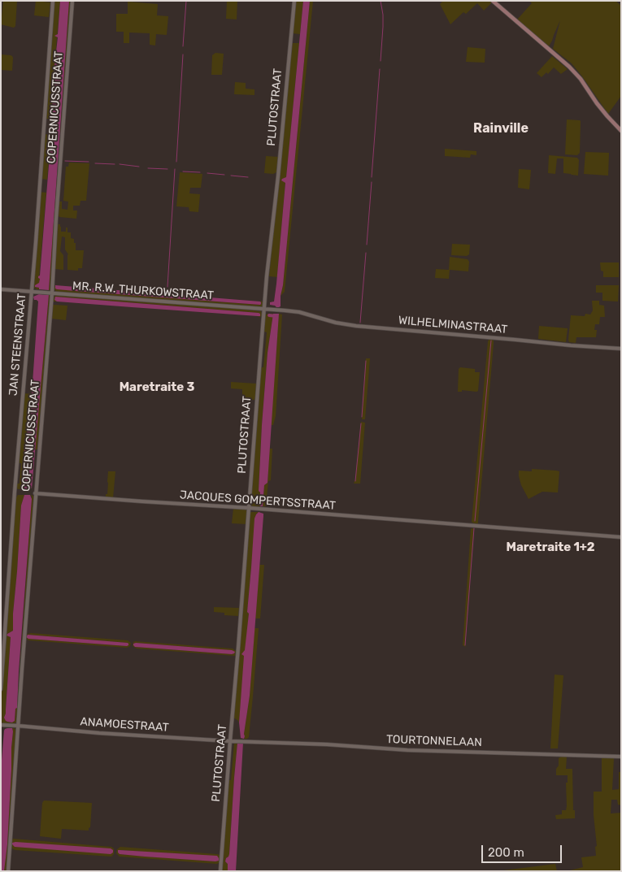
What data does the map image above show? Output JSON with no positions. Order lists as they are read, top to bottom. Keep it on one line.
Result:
{"streets":{"street":["COPERNICUSSTRAAT","PLUTOSTRAAT","MR. R.W. THURKOWSTRAAT","WILHELMINASTRAAT","JAN STEENSTRAAT","JACQUES GOMPERTSSTRAAT","ANAMOESTRAAT","TOURTONNELAAN"]},"crossings":[["COPERNICUSSTRAAT","MR. R.W. THURKOWSTRAAT"],["COPERNICUSSTRAAT","JACQUES GOMPERTSSTRAAT"],["COPERNICUSSTRAAT","ANAMOESTRAAT"],["PLUTOSTRAAT","MR. R.W. THURKOWSTRAAT"],["PLUTOSTRAAT","JACQUES GOMPERTSSTRAAT"],["PLUTOSTRAAT","ANAMOESTRAAT"],["MR. R.W. THURKOWSTRAAT","WILHELMINASTRAAT"],["MR. R.W. THURKOWSTRAAT","JAN STEENSTRAAT"],["ANAMOESTRAAT","TOURTONNELAAN"]],"districts":["Rainville","Maretraite 3","Maretraite 1+2"],"scale_bar":"200 m"}
